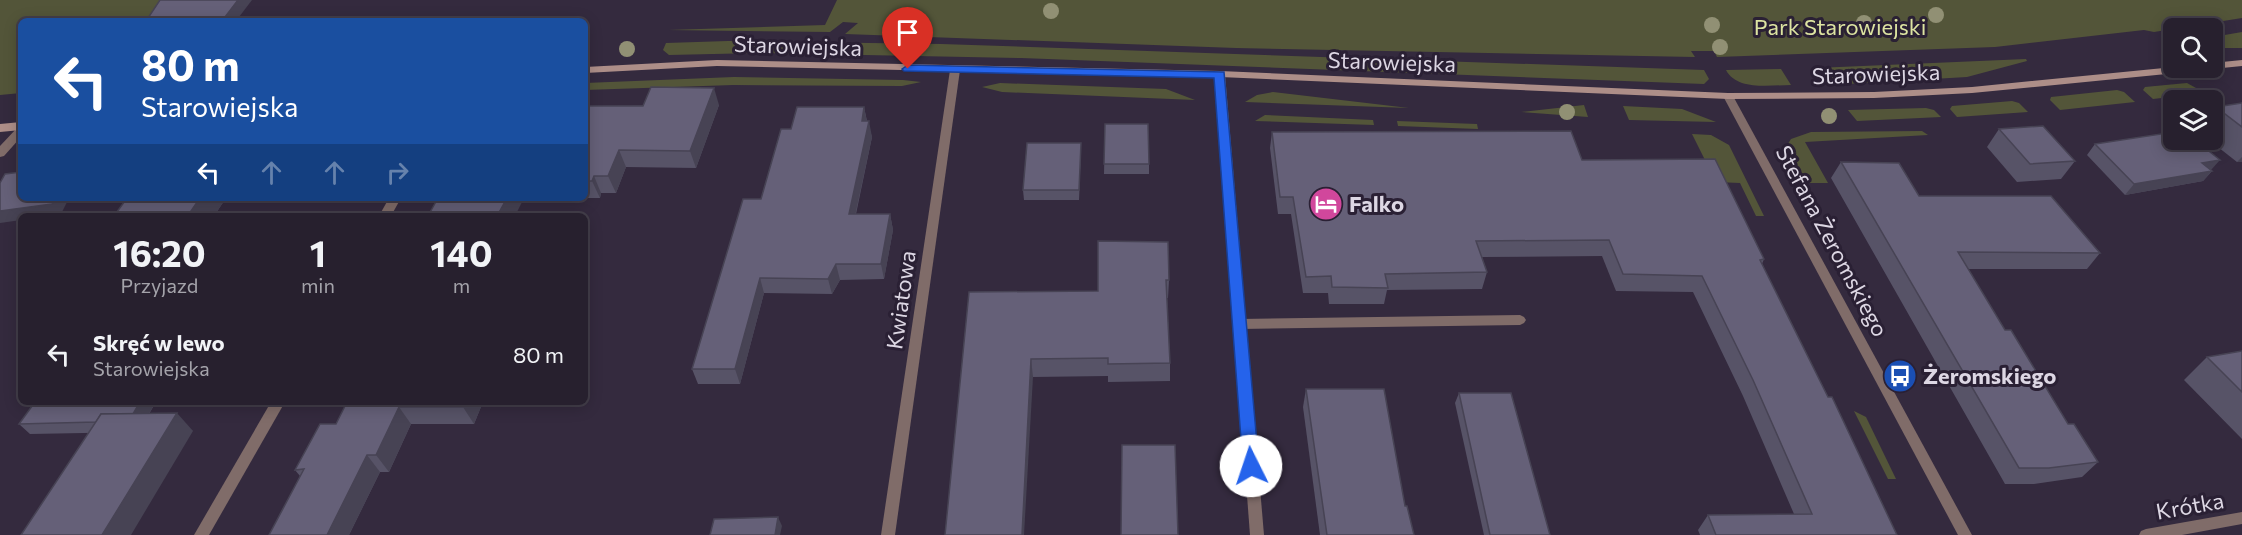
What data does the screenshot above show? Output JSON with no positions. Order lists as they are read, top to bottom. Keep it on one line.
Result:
{"streets":{"main road":["Starowiejska"],"street":["Stefana Żeromskiego","Kwiatowa","Krótka"]},"crossings":[["Starowiejska","Stefana Żeromskiego"],["Starowiejska","Kwiatowa"]],"parks":["Park Starowiejski"],"places":{"hotel":["Falko"],"bus stop":["Żeromskiego"]},"page":{"turn":["80 m","Starowiejska"],"eta":["16:20","Przyjazd","1","min","140","m"],"list":[{"name":"Skręć w lewo","note":"Starowiejska","value":"80 m"}]}}
